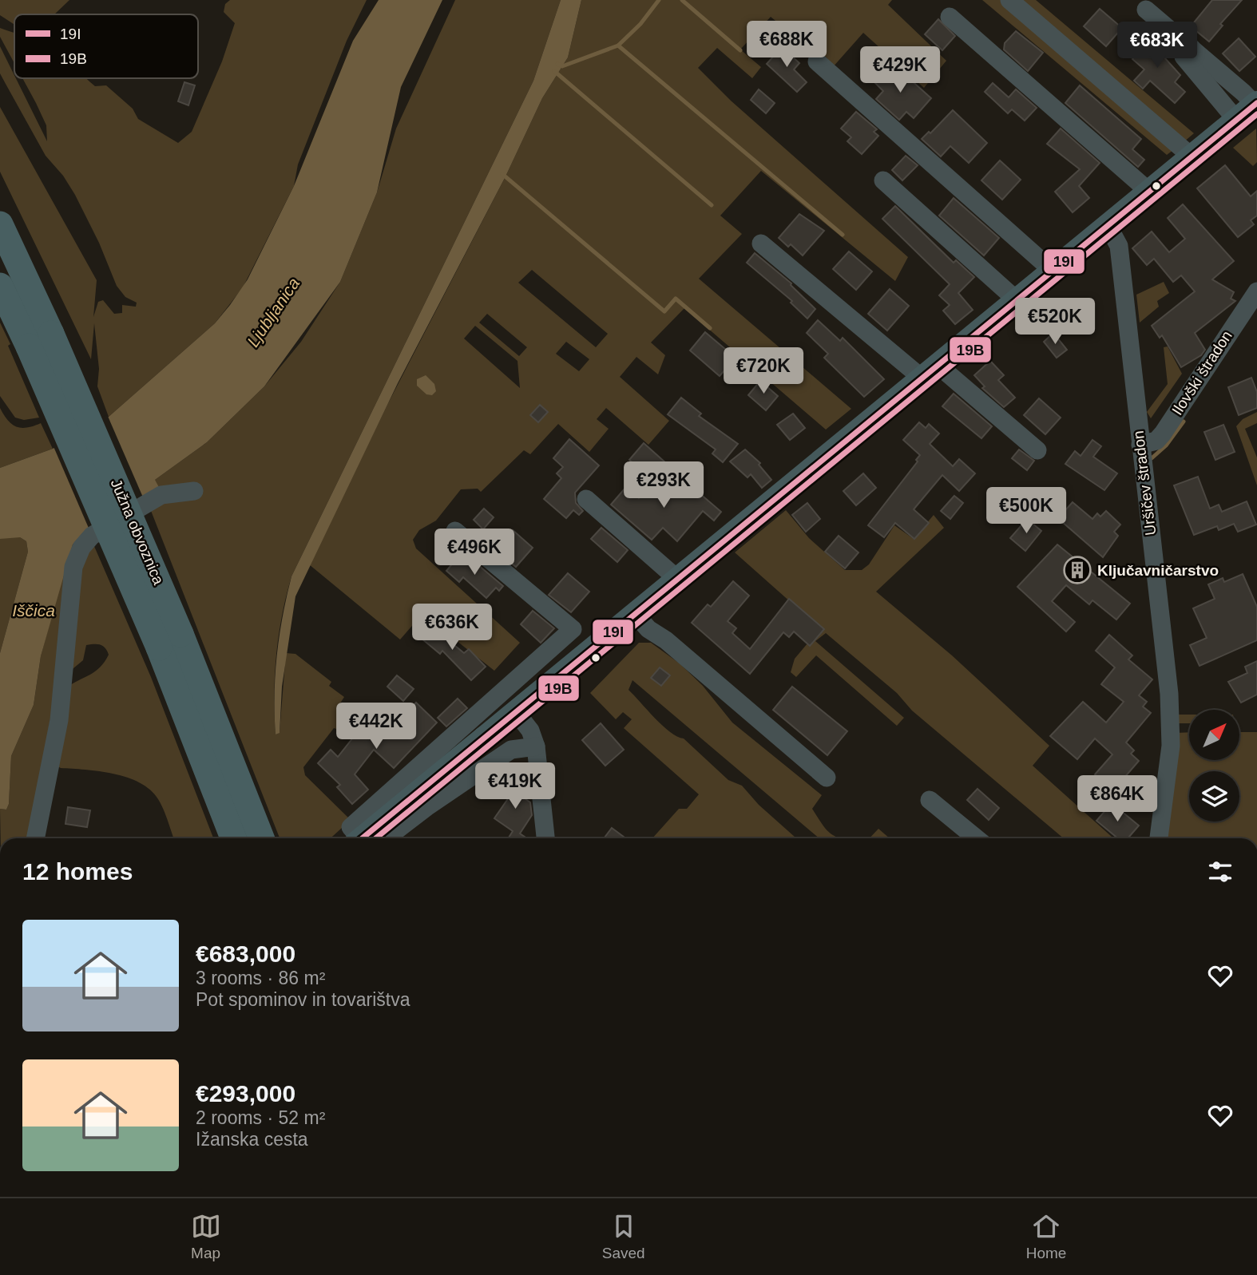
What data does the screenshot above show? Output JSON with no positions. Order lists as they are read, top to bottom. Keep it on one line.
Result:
{"streets":{"highway":["Južna obvoznica"],"street":["Ilovški štradon","Uršičev štradon"]},"crossings":[["Ilovški štradon","Uršičev štradon"]],"water":["Ljubljanica","Iščica"],"places":{"building":["Ključavničarstvo"]},"lines":["transit line 19I","transit line 19B"],"legend":["19I","19B"],"north":"top right","page":{"price":["€688K","€683K","€429K","€520K","€720K","€293K","€500K","€496K","€636K","€442K","€419K","€864K"],"heading":"12 homes","list":[{"name":"€683,000","note":"3 rooms · 86 m² · Pot spominov in tovarištva"},{"name":"€293,000","note":"2 rooms · 52 m² · Ižanska cesta"}],"tabs":["Map","Saved","Home"]}}
